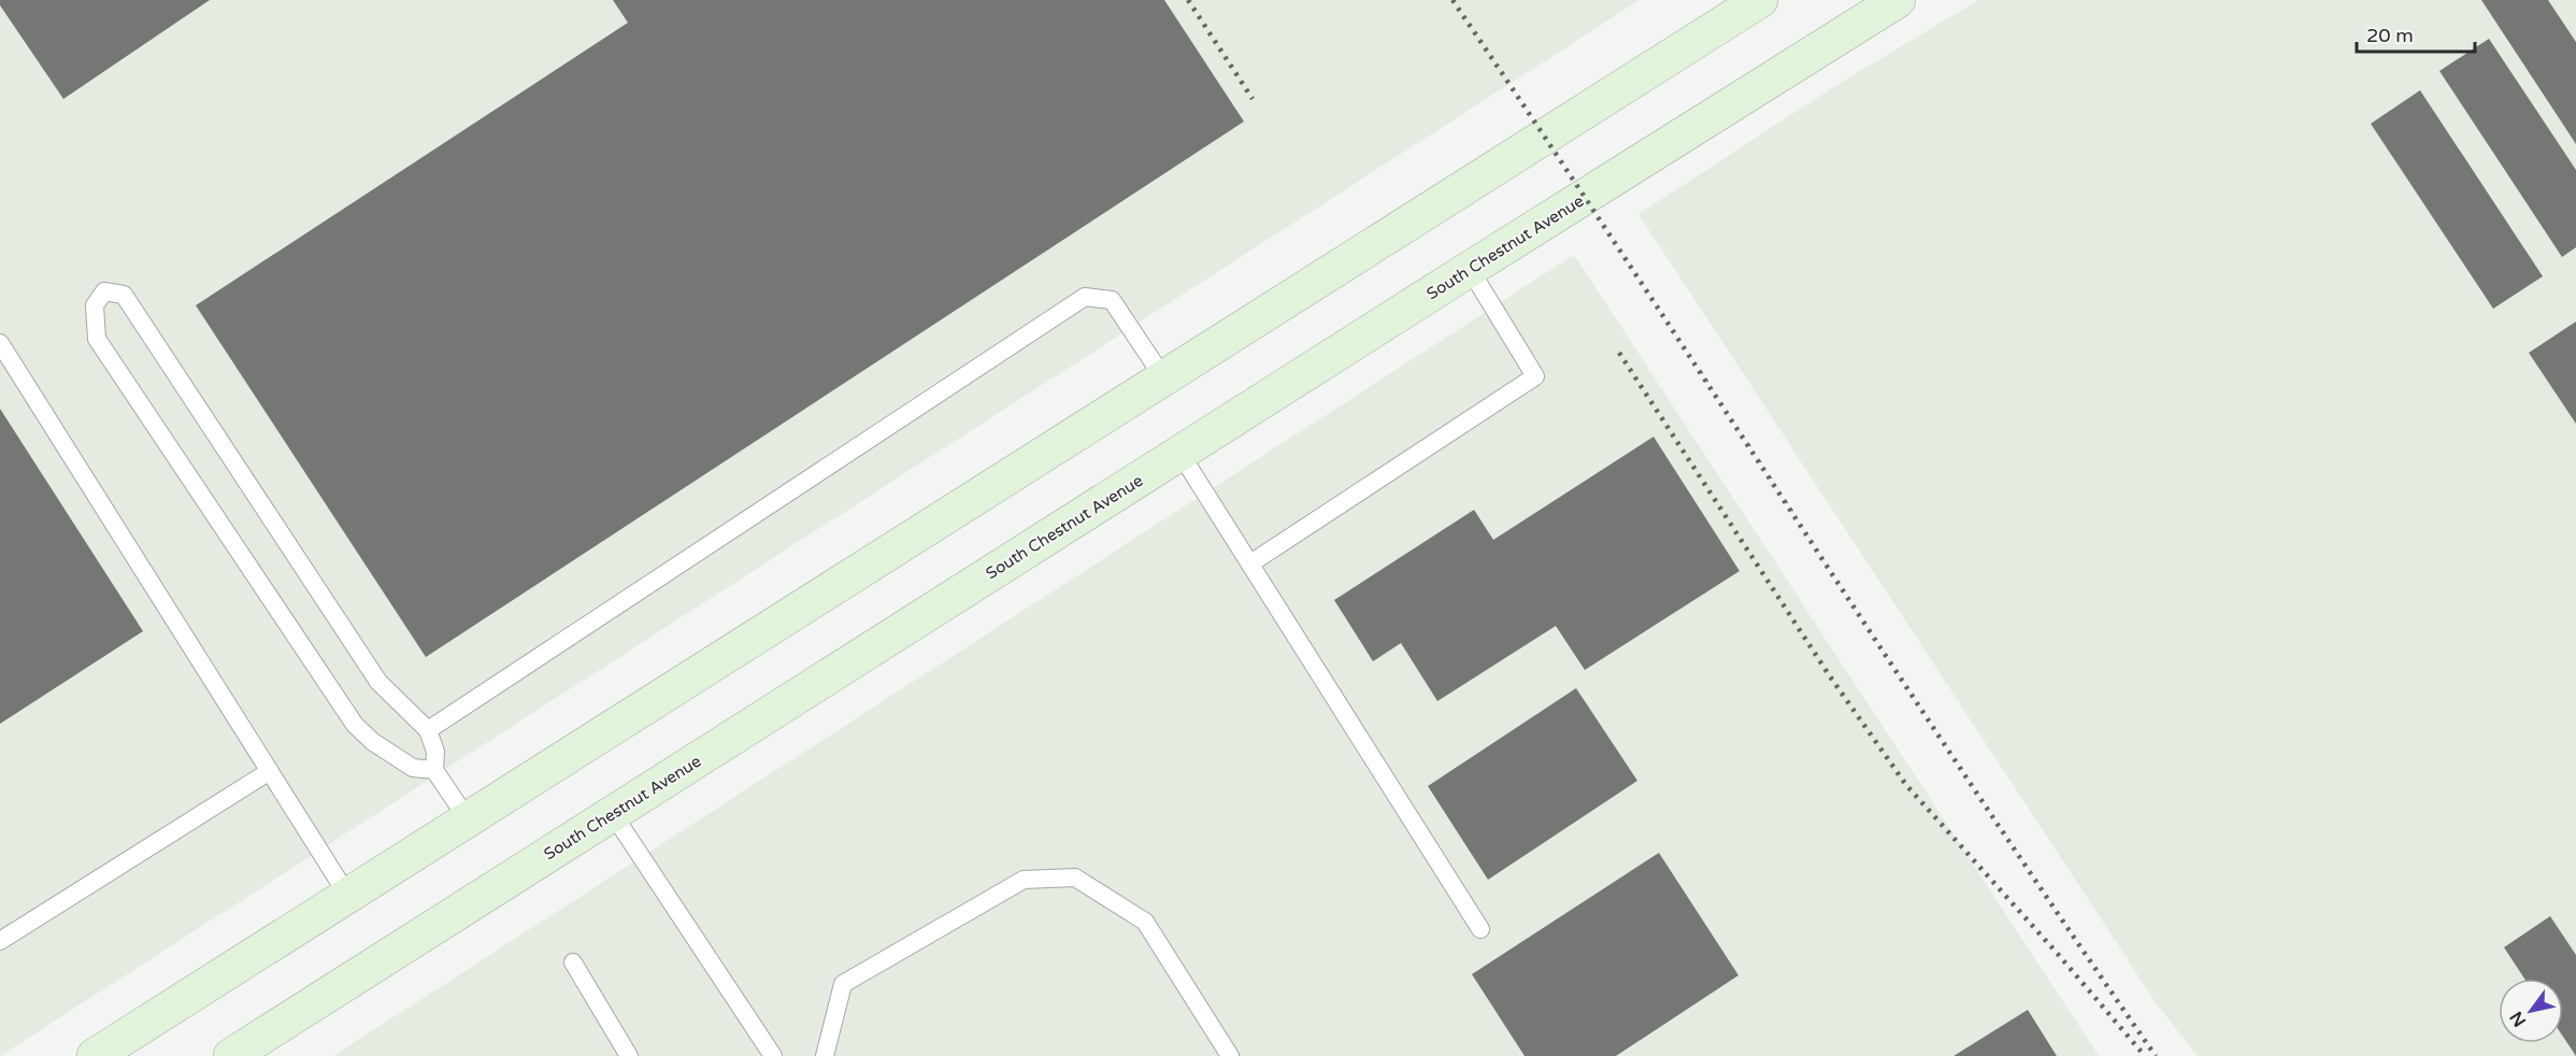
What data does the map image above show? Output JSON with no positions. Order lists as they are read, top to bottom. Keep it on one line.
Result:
{"streets":{"main road":["South Chestnut Avenue"]},"scale_bar":"20 m","north":"bottom left"}
